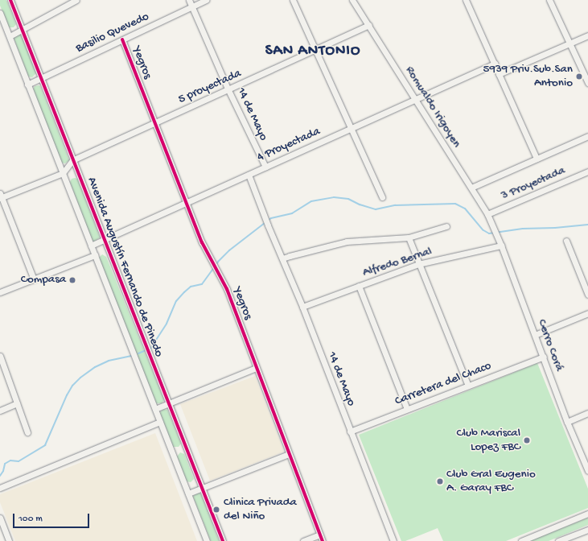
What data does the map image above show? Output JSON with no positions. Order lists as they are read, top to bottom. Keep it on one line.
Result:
{"streets":{"street":["Basilio Quevedo","Yegros","5 proyectada","Romualdo Irigoyen","14 de Mayo","4 Proyectada","3 Proyectada","Alfredo Bernal","Avenida Augustín Fernando de Pinedo","Cerro Corá","Carretera del Chaco"]},"crossings":[["Basilio Quevedo","Yegros"],["Basilio Quevedo","14 de Mayo"],["Basilio Quevedo","Avenida Augustín Fernando de Pinedo"],["Yegros","5 proyectada"],["Yegros","4 Proyectada"],["5 proyectada","Romualdo Irigoyen"],["5 proyectada","14 de Mayo"],["5 proyectada","Avenida Augustín Fernando de Pinedo"],["Romualdo Irigoyen","4 Proyectada"],["Romualdo Irigoyen","3 Proyectada"],["Romualdo Irigoyen","Cerro Corá"],["14 de Mayo","4 Proyectada"],["14 de Mayo","Alfredo Bernal"],["14 de Mayo","Carretera del Chaco"],["4 Proyectada","Avenida Augustín Fernando de Pinedo"],["Alfredo Bernal","Cerro Corá"],["Cerro Corá","Carretera del Chaco"]],"districts":["SAN ANTONIO"],"places":["5939 Priv.Sub.San Antonio","Compasa","Club Mariscal Lopez FBC","Club Gral Eugenio A. Garay FBC","Clinica Privada del Niño"],"scale_bar":"100 m"}
